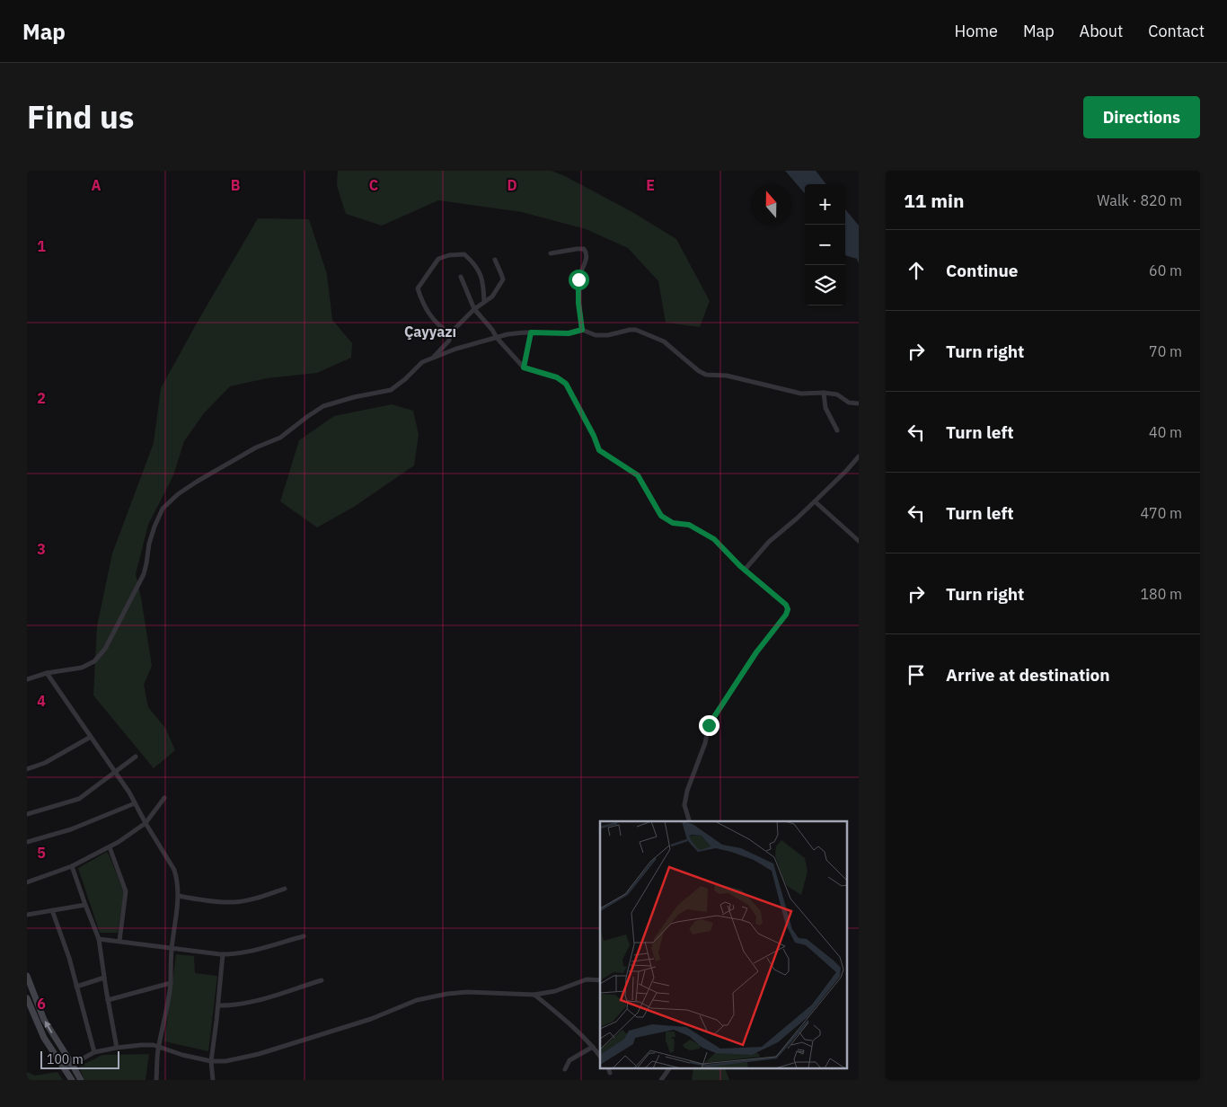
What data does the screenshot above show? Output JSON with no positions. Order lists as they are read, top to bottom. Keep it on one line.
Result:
{"districts":["Çayyazı"],"scale_bar":"100 m","north":"top","page":{"header":"Map","nav":["Home","Map","About","Contact"],"title":"Find us","buttons":"Directions","heading":["11 min","Walk · 820 m"],"map_buttons":["+","−"],"list":[["Continue","60 m"],["Turn right","70 m"],["Turn left","40 m"],["Turn left","470 m"],["Turn right","180 m"],"Arrive at destination"],"scale":"100 m"},"grid":{"columns":["A","B","C","D","E"],"rows":["1","2","3","4","5","6"]}}
